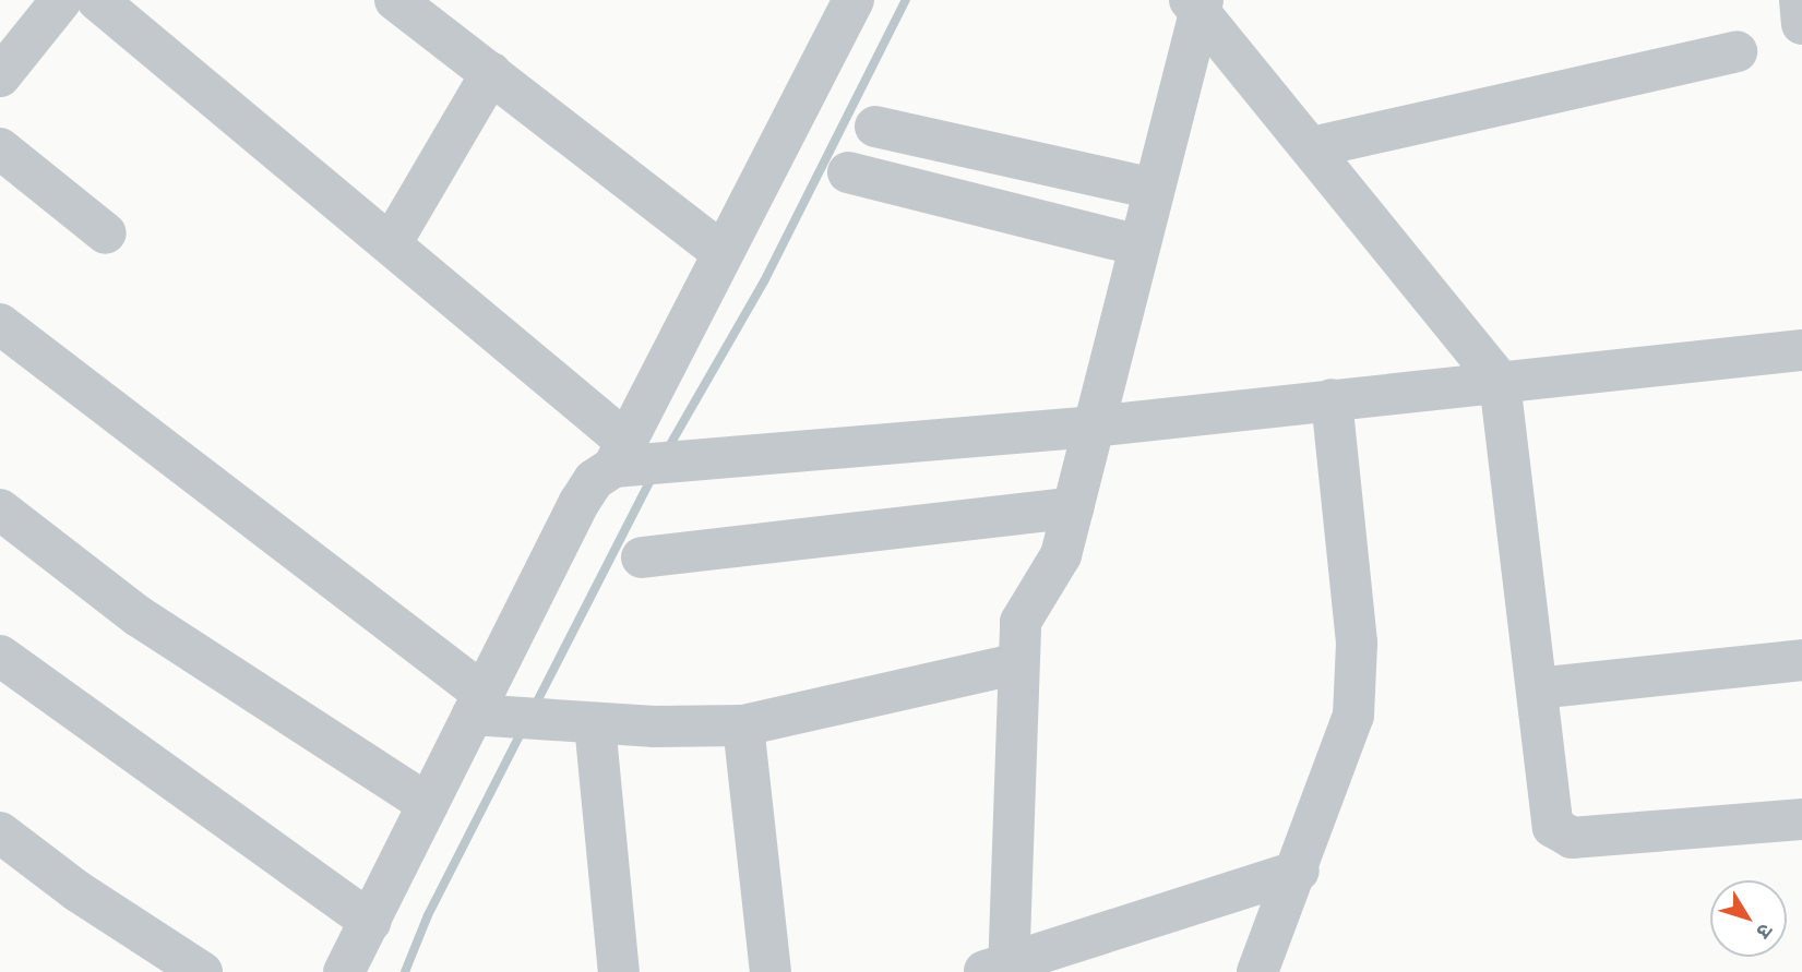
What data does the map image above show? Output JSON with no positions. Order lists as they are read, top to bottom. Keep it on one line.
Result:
{"north":"bottom right"}
